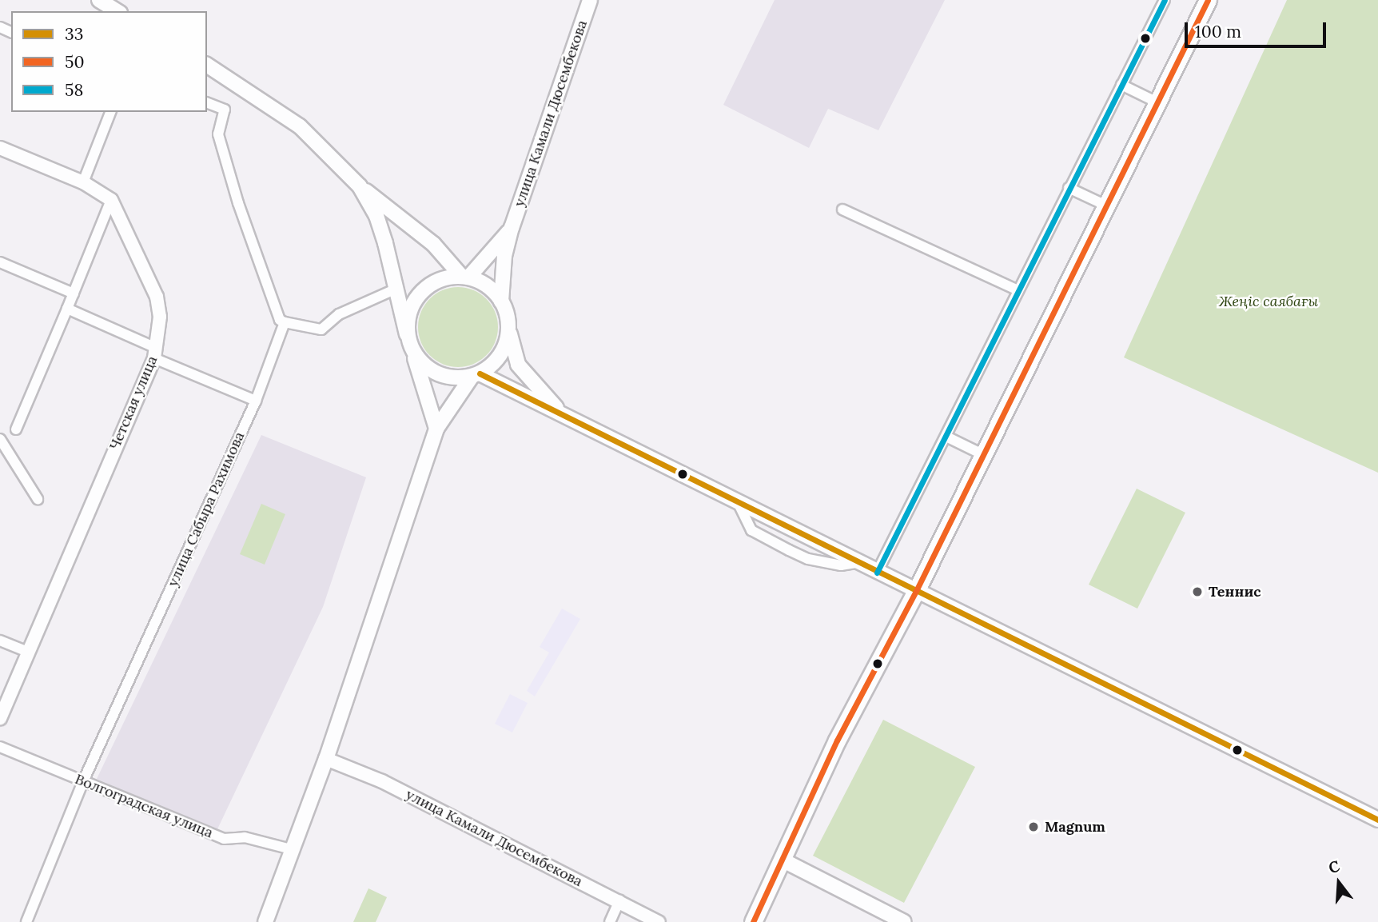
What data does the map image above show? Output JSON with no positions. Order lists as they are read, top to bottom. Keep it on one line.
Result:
{"streets":{"main road":["улица Камали Дюсембекова"],"street":["Четская улица","улица Сабыра Рахимова","Волгоградская улица"]},"crossings":[["улица Сабыра Рахимова","Волгоградская улица"]],"parks":["Жеңіс саябағы"],"places":["Теннис","Magnum"],"lines":["transit line 50","transit line 58","transit line 33"],"legend":["33","50","58"],"scale_bar":"100 m","north":"top"}
